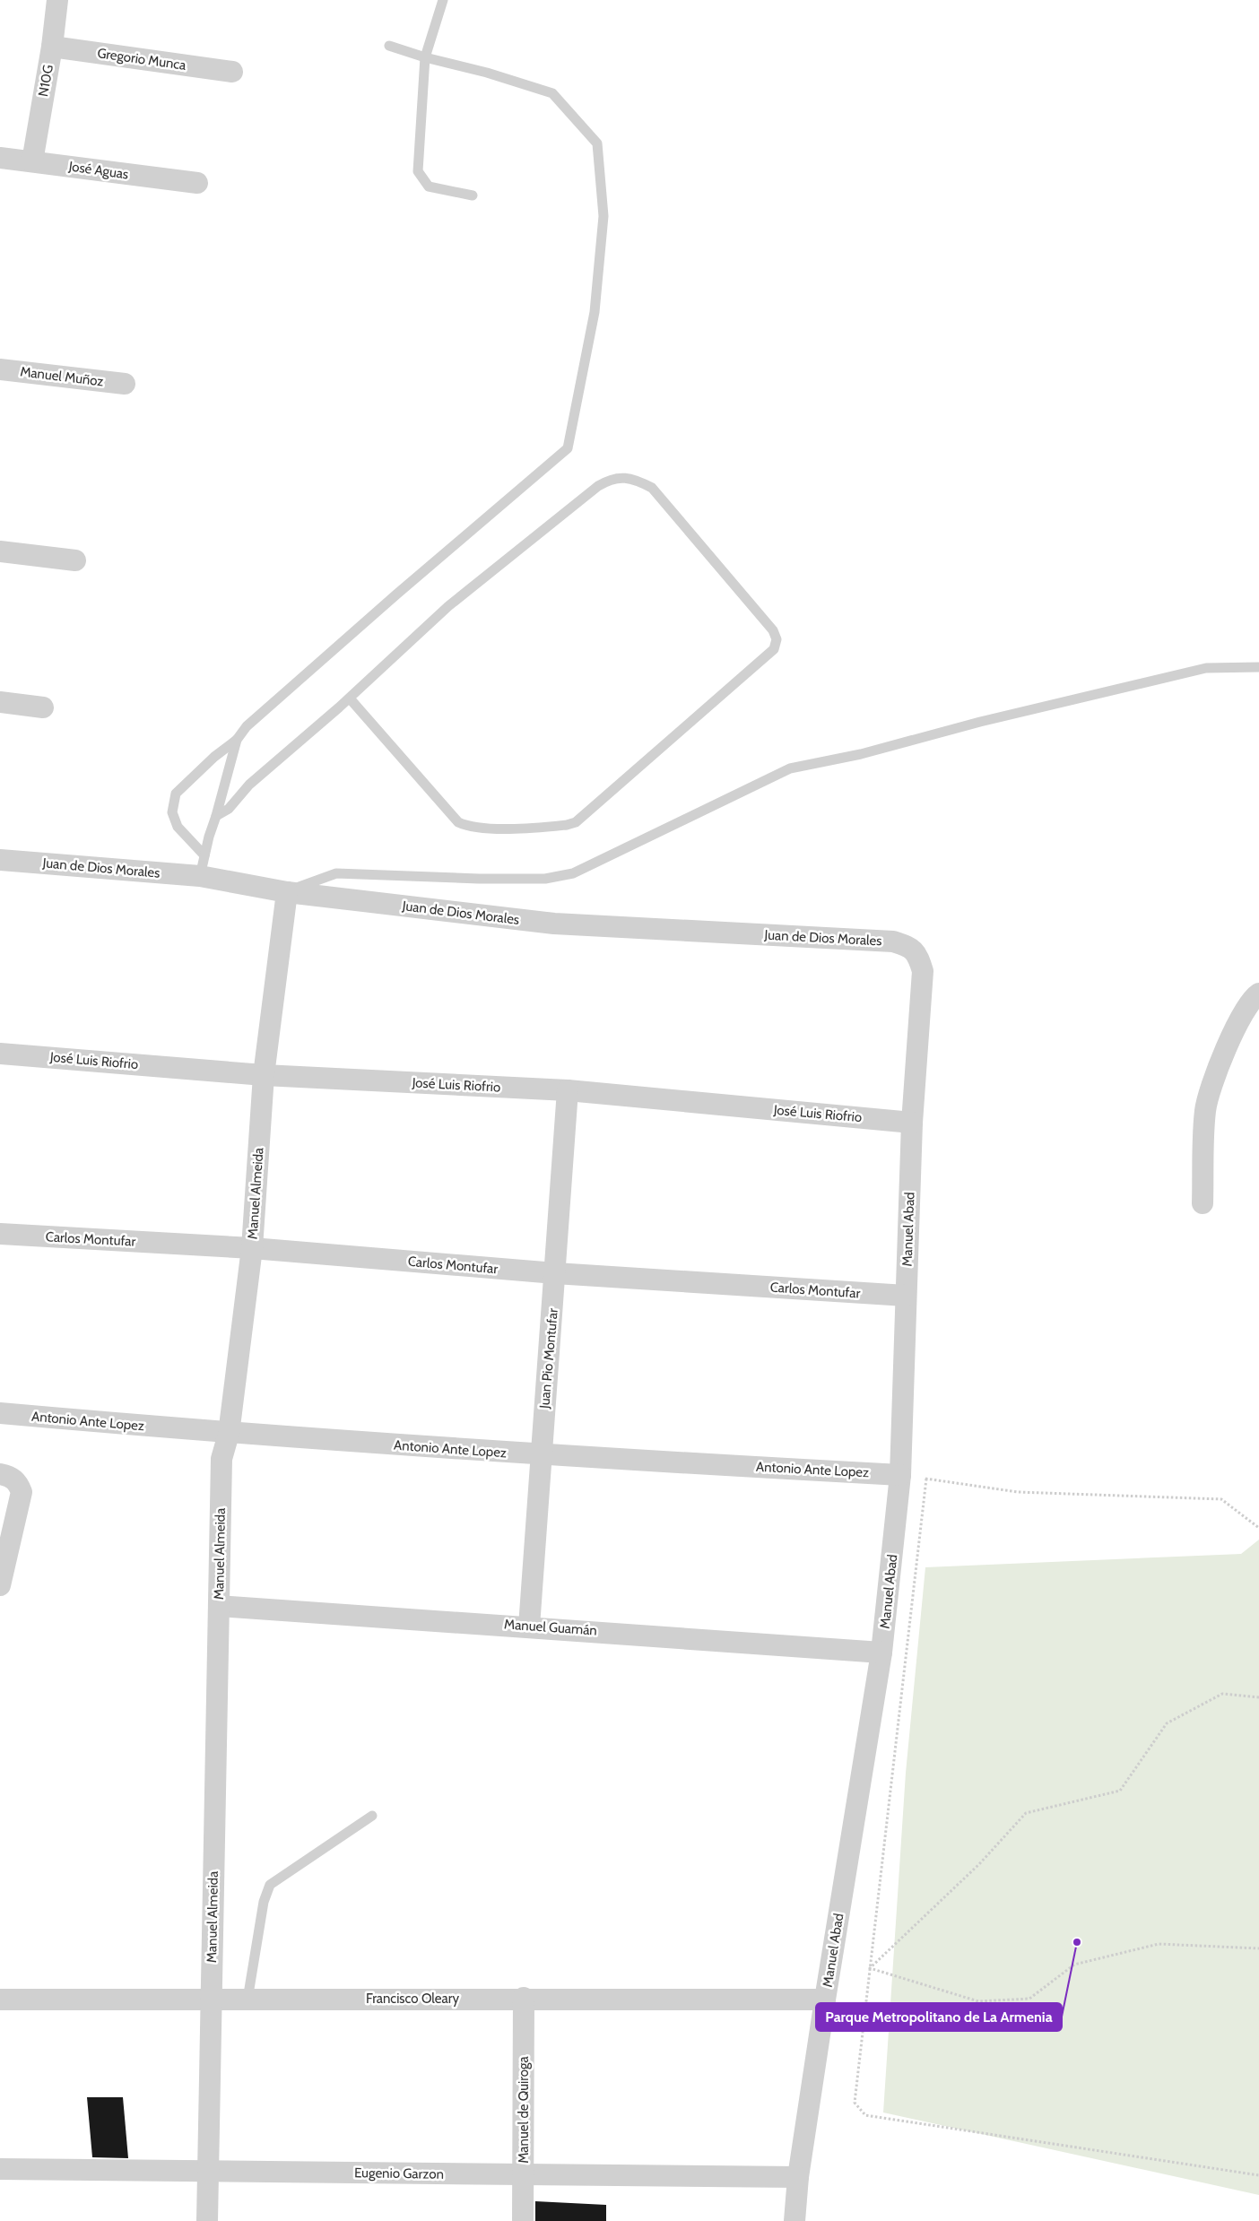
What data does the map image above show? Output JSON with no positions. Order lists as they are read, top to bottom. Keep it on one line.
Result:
{"streets":{"street":["Gregorio Munca","N10G","José Aguas","Manuel Muñoz","Juan de Dios Morales","José Luis Riofrio","Manuel Almeida","Manuel Abad","Carlos Montufar","Juan Pio Montufar","Antonio Ante Lopez","Manuel Guamán","Francisco Oleary","Manuel de Quiroga","Eugenio Garzon"]},"crossings":[["Gregorio Munca","N10G"],["N10G","José Aguas"],["Juan de Dios Morales","Manuel Almeida"],["Juan de Dios Morales","Manuel Abad"],["José Luis Riofrio","Manuel Almeida"],["José Luis Riofrio","Manuel Abad"],["José Luis Riofrio","Juan Pio Montufar"],["Manuel Almeida","Carlos Montufar"],["Manuel Almeida","Antonio Ante Lopez"],["Manuel Almeida","Manuel Guamán"],["Manuel Almeida","Francisco Oleary"],["Manuel Almeida","Eugenio Garzon"],["Manuel Abad","Carlos Montufar"],["Manuel Abad","Antonio Ante Lopez"],["Manuel Abad","Manuel Guamán"],["Manuel Abad","Francisco Oleary"],["Manuel Abad","Eugenio Garzon"],["Carlos Montufar","Juan Pio Montufar"],["Juan Pio Montufar","Antonio Ante Lopez"],["Juan Pio Montufar","Manuel Guamán"],["Francisco Oleary","Manuel de Quiroga"],["Manuel de Quiroga","Eugenio Garzon"]],"places":["Parque Metropolitano de La Armenia"]}
